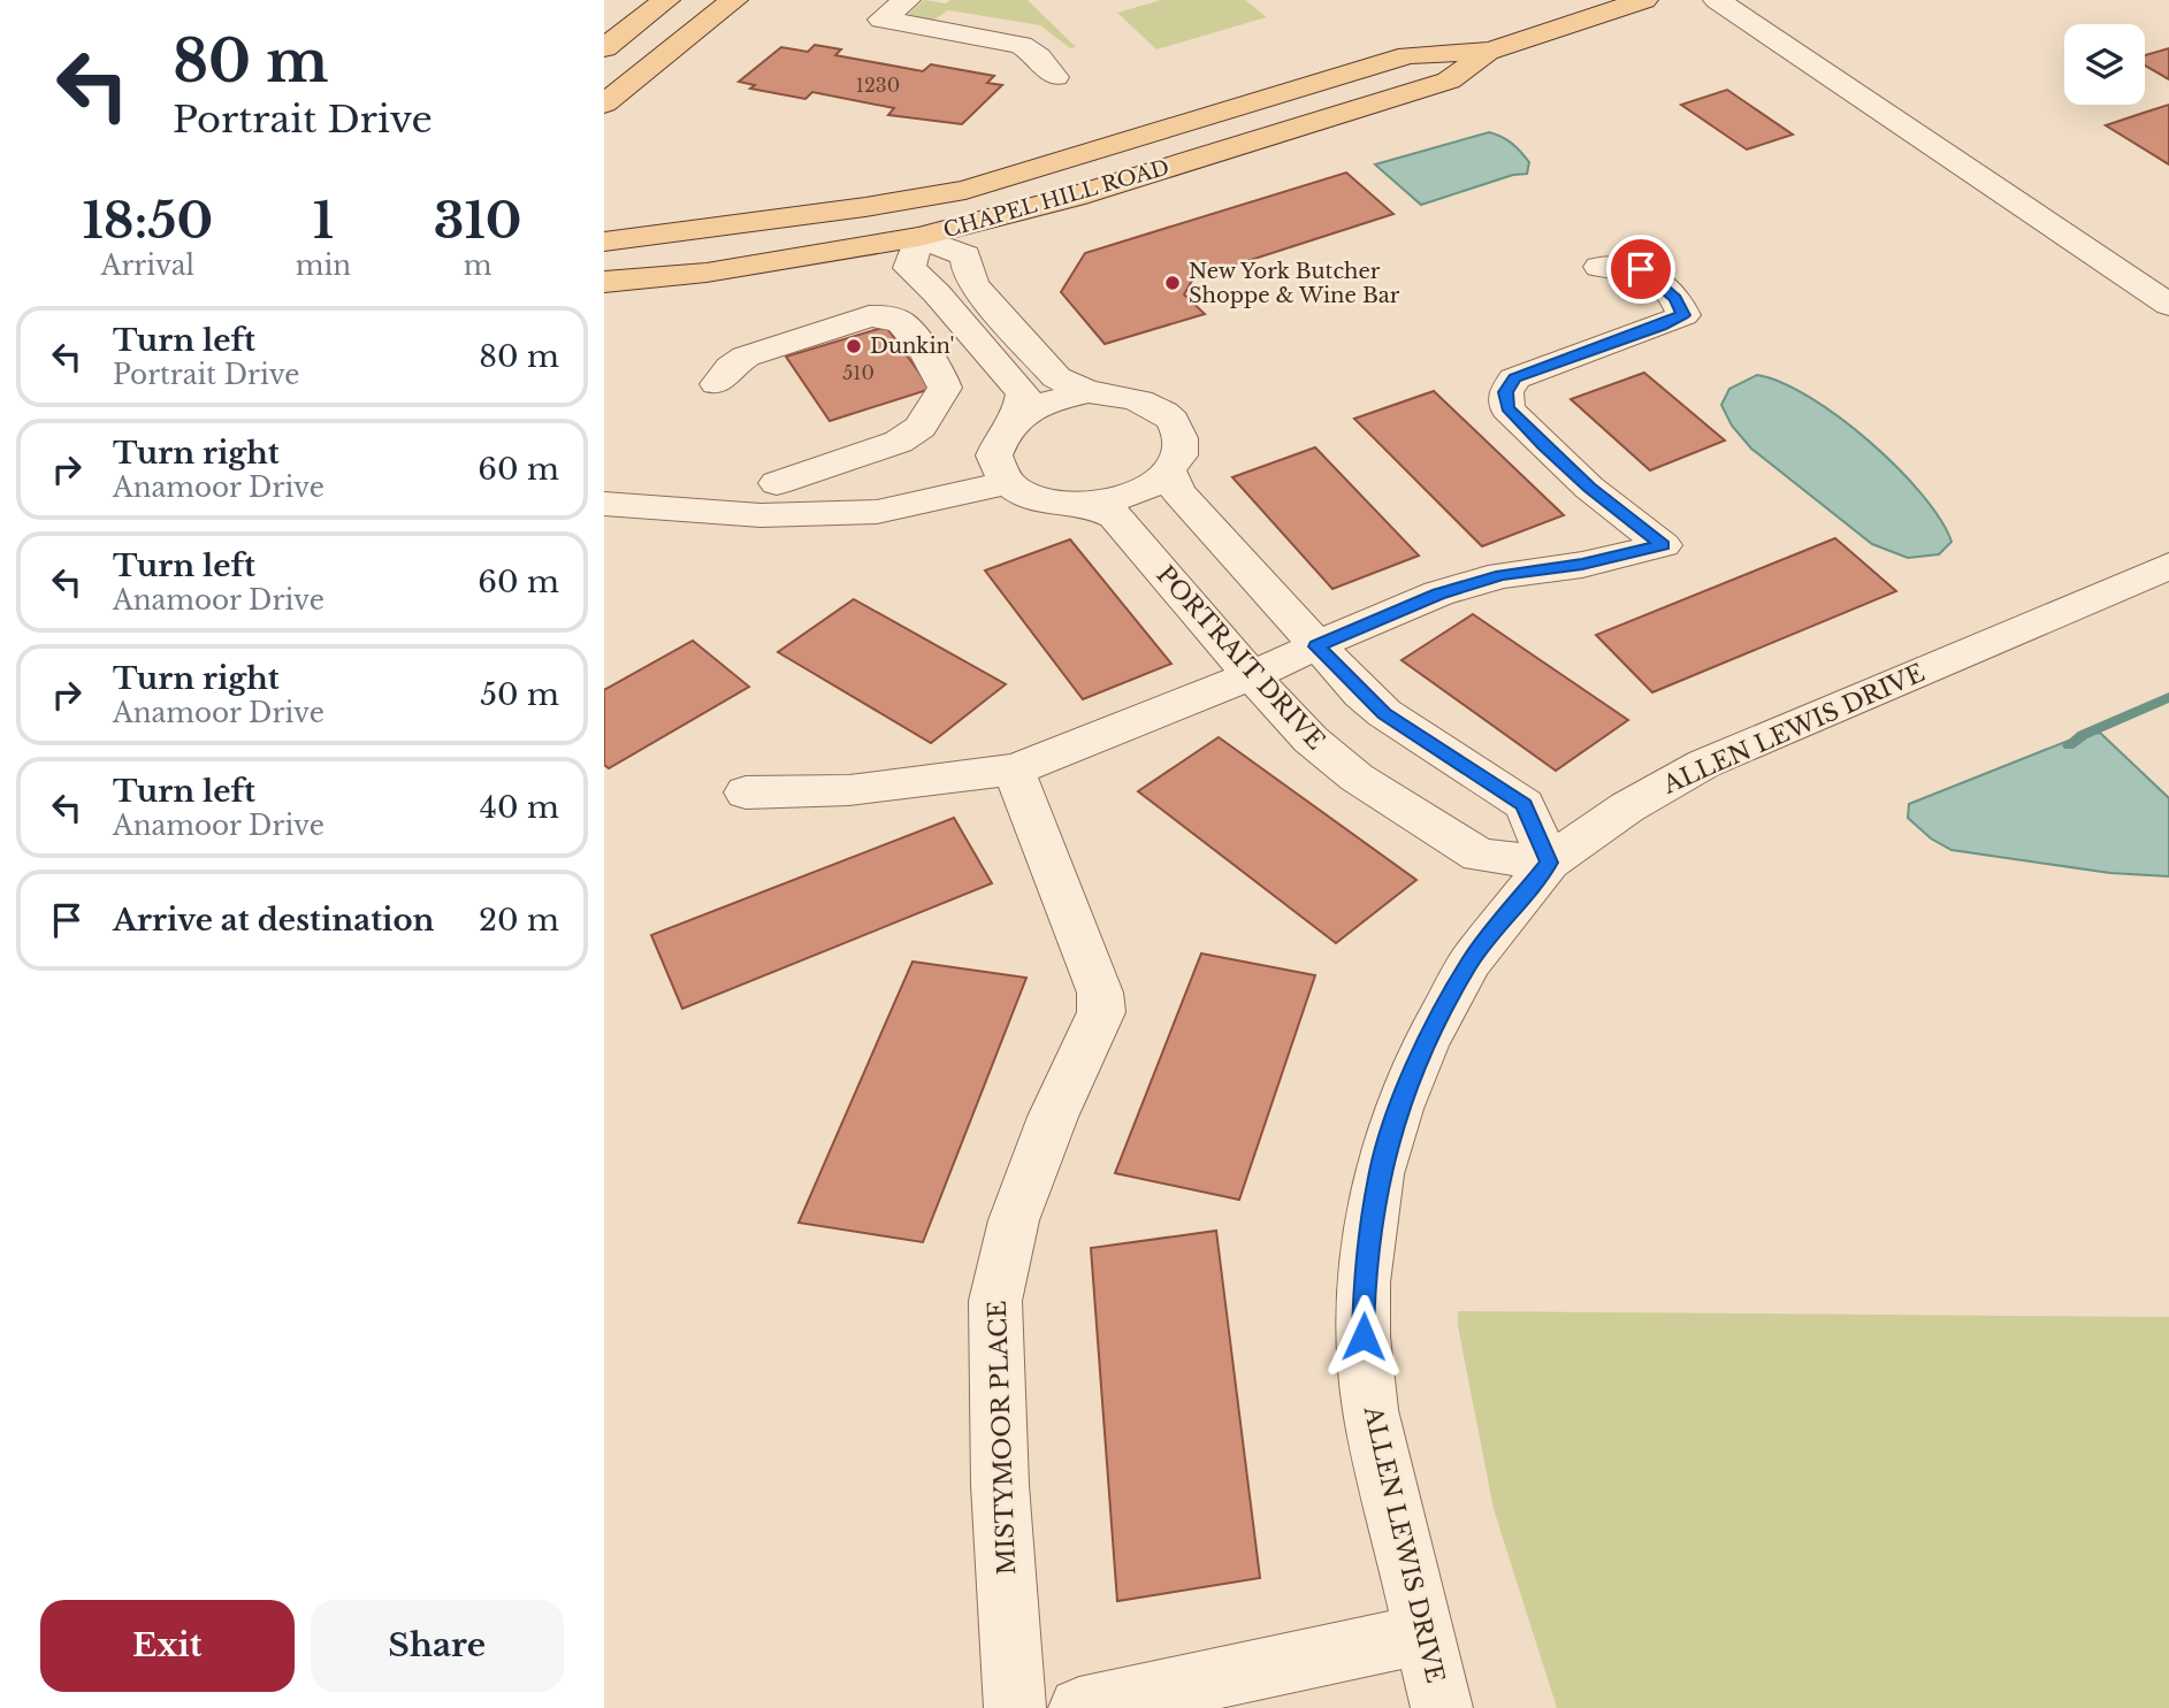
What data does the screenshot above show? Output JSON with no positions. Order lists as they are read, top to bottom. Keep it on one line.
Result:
{"streets":{"main road":["CHAPEL HILL ROAD"],"street":["PORTRAIT DRIVE","ALLEN LEWIS DRIVE","MISTYMOOR PLACE"]},"crossings":[["PORTRAIT DRIVE","ALLEN LEWIS DRIVE"]],"places":["New York Butcher Shoppe & Wine Bar","Dunkin'"],"house_numbers":["1230","510"],"page":{"turn":["80 m","Portrait Drive"],"eta":["18:50","Arrival","1","min","310","m"],"list":[{"name":"Turn left","note":"Portrait Drive","value":"80 m"},{"name":"Turn right","note":"Anamoor Drive","value":"60 m"},{"name":"Turn left","note":"Anamoor Drive","value":"60 m"},{"name":"Turn right","note":"Anamoor Drive","value":"50 m"},{"name":"Turn left","note":"Anamoor Drive","value":"40 m"},{"name":"Arrive at destination","value":"20 m"}],"buttons":["Exit","Share"]}}
